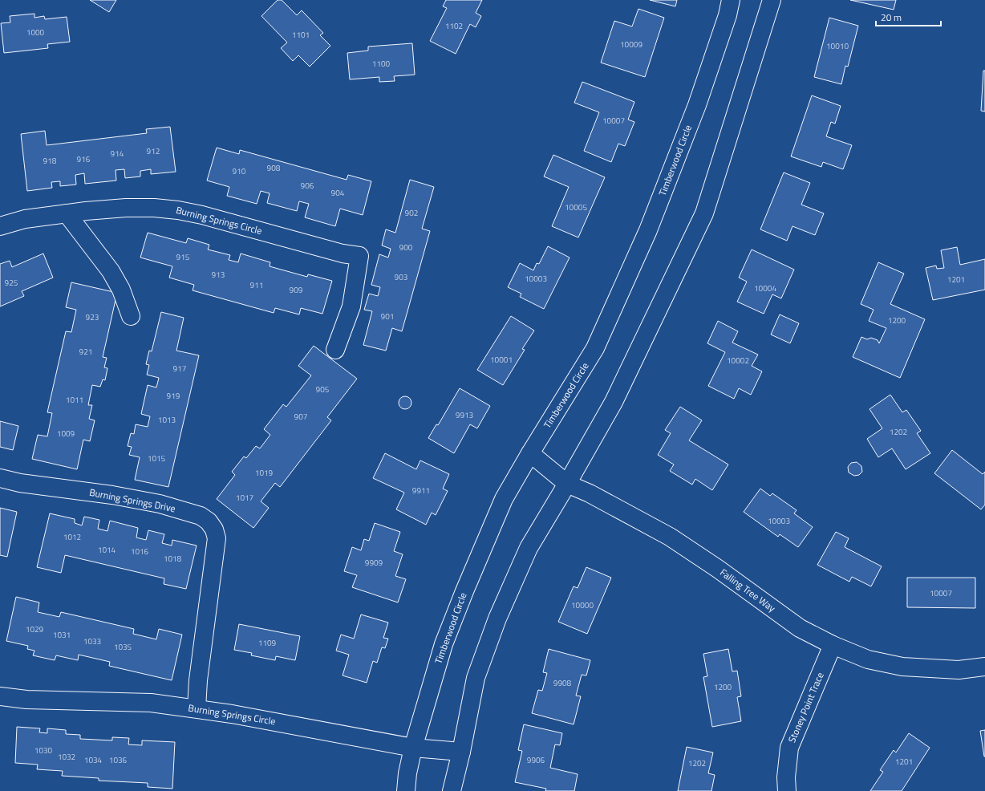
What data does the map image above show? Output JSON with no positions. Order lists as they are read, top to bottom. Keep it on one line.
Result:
{"streets":{"street":["Timberwood Circle","Burning Springs Circle","Burning Springs Drive","Falling Tree Way","Stoney Point Trace"]},"crossings":[["Timberwood Circle","Burning Springs Circle"],["Timberwood Circle","Falling Tree Way"],["Burning Springs Circle","Burning Springs Drive"],["Falling Tree Way","Stoney Point Trace"]],"house_numbers":["1102","1000","1101","10009","10010","1100","10007","912","914","916","918","908","910","906","904","10005","902","900","915","913","903","10003","1201","925","911","10004","909","901","923","1200","921","10001","10002","917","905","919","1011","9913","907","1013","1202","1009","1015","1019","9911","1017","10003","1012","1014","1016","1018","9909","10007","10000","1029","1031","1033","1109","1035","9908","1200","1030","1032","1034","1036","9906","1201","1202"],"scale_bar":"20 m"}
